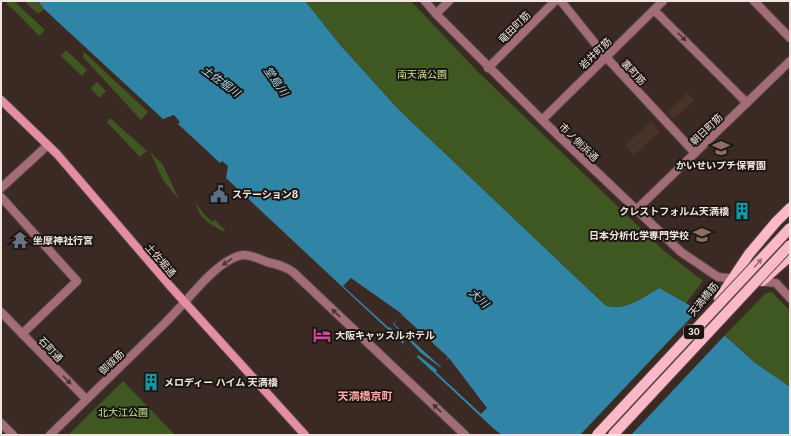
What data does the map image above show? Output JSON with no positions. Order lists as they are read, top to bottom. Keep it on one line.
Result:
{"streets":{"main road":["土佐堀通","天満橋筋","30"],"street":["竜田町筋","岩井町筋","裏町筋","朝日町筋","市ノ側浜通","石町通","御祓筋"]},"crossings":[["竜田町筋","市ノ側浜通"],["岩井町筋","裏町筋"],["岩井町筋","市ノ側浜通"],["裏町筋","朝日町筋"],["朝日町筋","市ノ側浜通"],["市ノ側浜通","天満橋筋"],["市ノ側浜通","30"],["土佐堀通","御祓筋"],["石町通","御祓筋"]],"one_way":["石町通","御祓筋"],"districts":["天満橋京町"],"water":["土佐堀川","堂島川","大川"],"parks":["南天満公園","北大江公園"],"places":{"school or university":["かいせいプチ保育園","日本分析化学専門学校"],"public building":["ステーション8"],"building":["クレストフォルム天満橋","メロディー ハイム 天満橋"],"temple":["坐摩神社行宮"],"hotel":["大阪キャッスルホテル"]}}
